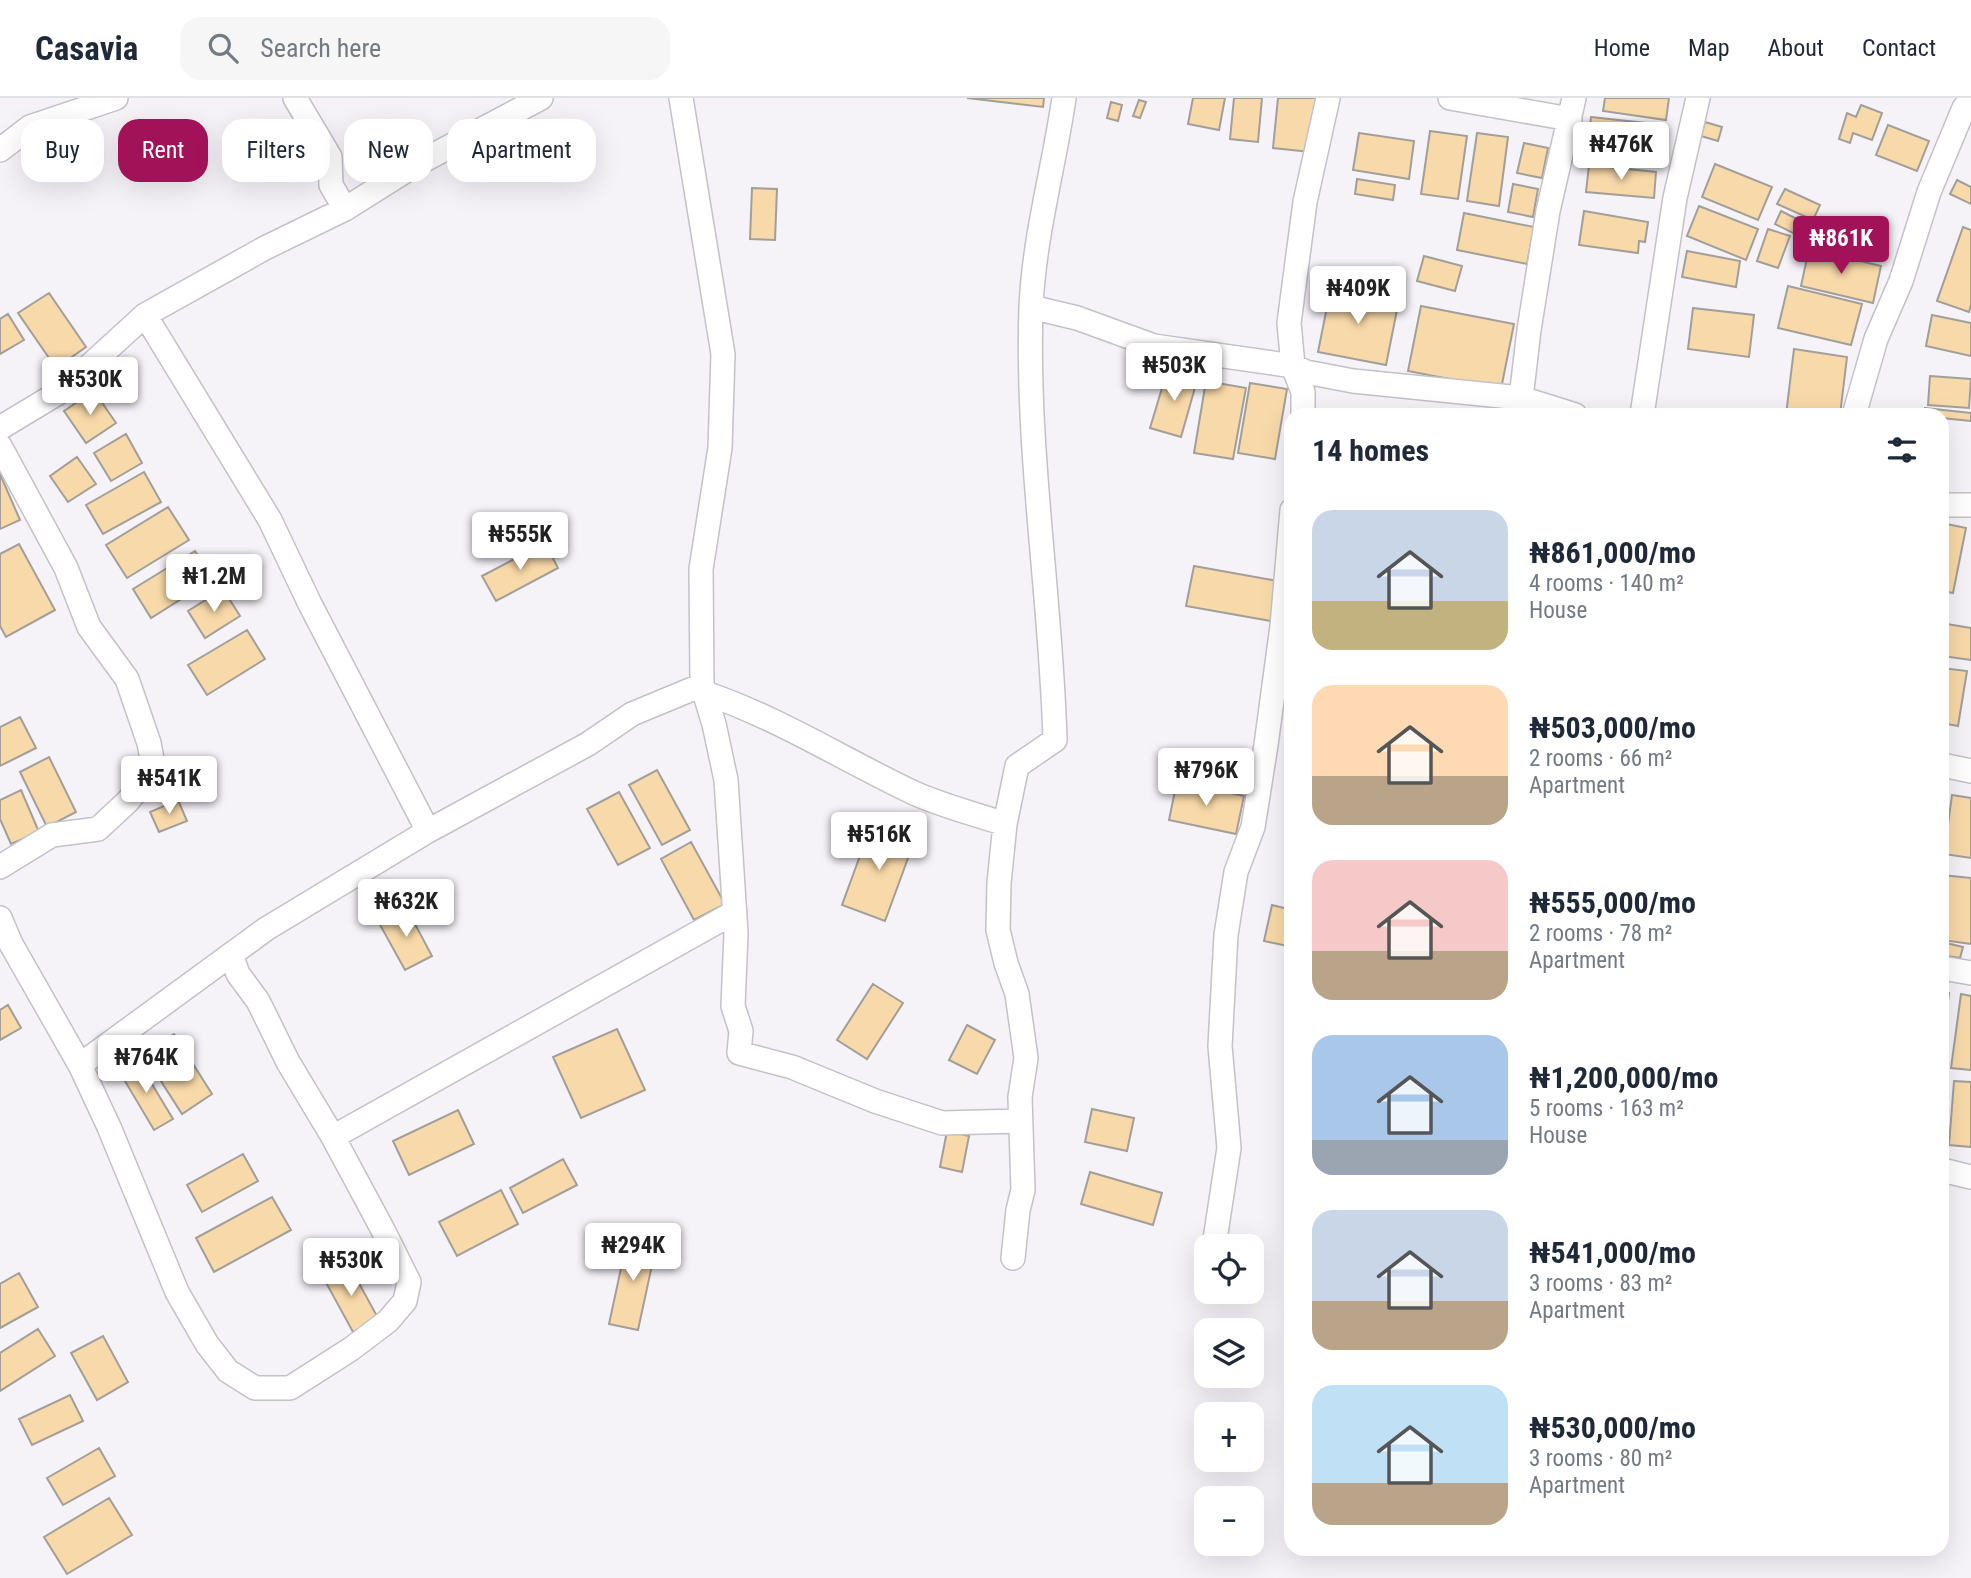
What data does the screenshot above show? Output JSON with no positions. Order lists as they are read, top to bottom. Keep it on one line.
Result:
{"page":{"header":"Casavia","search":"Search here","nav":["Home","Map","About","Contact"],"chip":["Buy","Rent","Filters","New","Apartment"],"price":["₦476K","₦861K","₦409K","₦503K","₦530K","₦555K","₦1.2M","₦796K","₦541K","₦516K","₦632K","₦764K","₦294K","₦530K"],"heading":"14 homes","list":[{"name":"₦861,000/mo","note":"4 rooms · 140 m² · House"},{"name":"₦503,000/mo","note":"2 rooms · 66 m² · Apartment"},{"name":"₦555,000/mo","note":"2 rooms · 78 m² · Apartment"},{"name":"₦1,200,000/mo","note":"5 rooms · 163 m² · House"},{"name":"₦541,000/mo","note":"3 rooms · 83 m² · Apartment"},{"name":"₦530,000/mo","note":"3 rooms · 80 m² · Apartment"}],"map_buttons":["+","−"]}}
